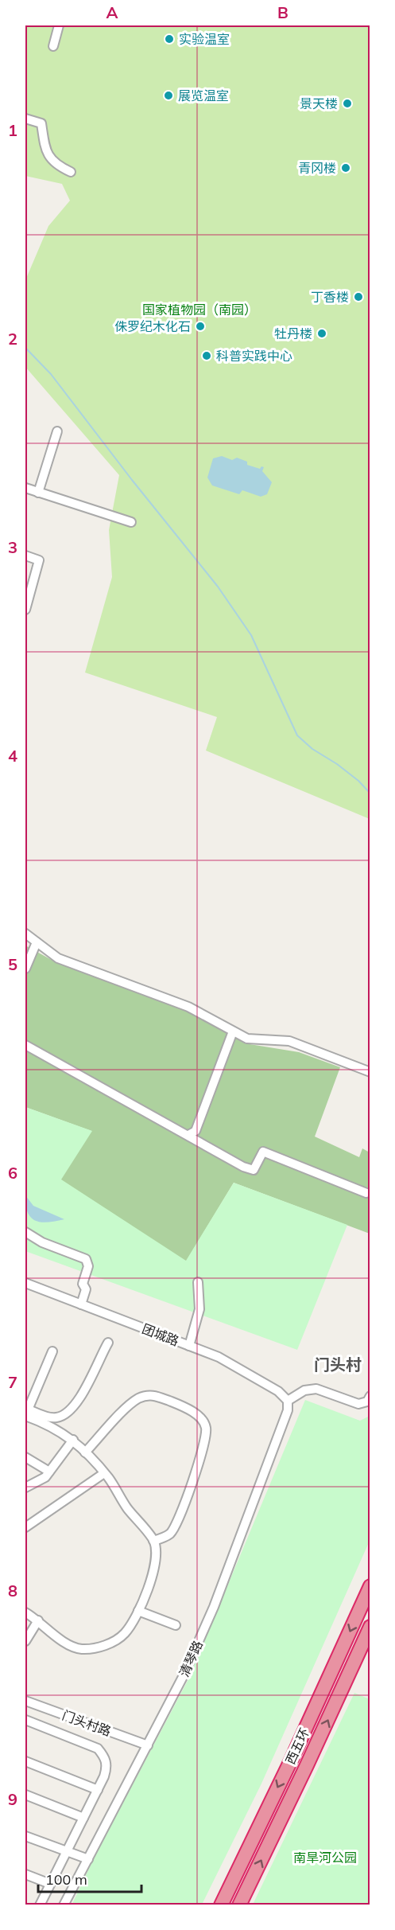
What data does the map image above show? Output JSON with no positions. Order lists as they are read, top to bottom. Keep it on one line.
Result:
{"streets":{"highway":["西五环"],"street":["团城路","清琴路","门头村路"]},"crossings":[["团城路","清琴路"],["清琴路","门头村路"]],"districts":["门头村"],"parks":["国家植物园（南园）","南旱河公园"],"places":["实验温室","展览温室","景天楼","青冈楼","丁香楼","侏罗纪木化石","牡丹楼","科普实践中心"],"scale_bar":"100 m","grid":{"columns":["A","B"],"rows":["1","2","3","4","5","6","7","8","9"]}}
